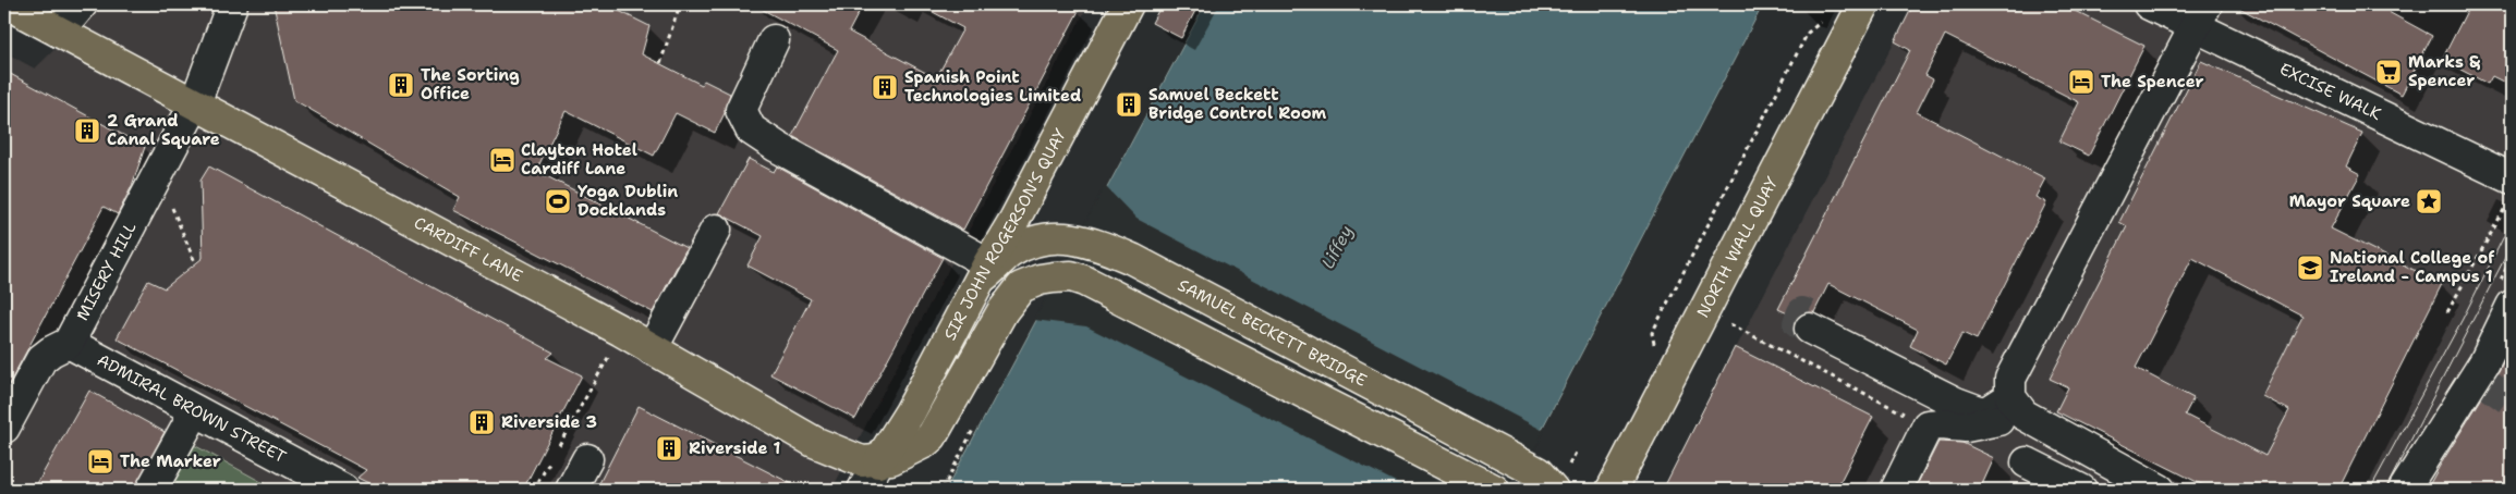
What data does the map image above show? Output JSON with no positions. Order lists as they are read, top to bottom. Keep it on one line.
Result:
{"streets":{"main road":["SIR JOHN ROGERSON'S QUAY","NORTH WALL QUAY","CARDIFF LANE","SAMUEL BECKETT BRIDGE"],"street":["EXCISE WALK","MISERY HILL","ADMIRAL BROWN STREET"]},"crossings":[["SIR JOHN ROGERSON'S QUAY","CARDIFF LANE"],["SIR JOHN ROGERSON'S QUAY","SAMUEL BECKETT BRIDGE"],["CARDIFF LANE","MISERY HILL"],["MISERY HILL","ADMIRAL BROWN STREET"]],"water":["Liffey"],"places":{"supermarket":["Marks & Spencer"],"hotel":["The Spencer","Clayton Hotel Cardiff Lane","The Marker"],"building":["The Sorting Office","Spanish Point Technologies Limited","Samuel Beckett Bridge Control Room","2 Grand Canal Square","Riverside 3","Riverside 1"],"sports":["Yoga Dublin Docklands"],"place":["Mayor Square"],"school or university":["National College of Ireland - Campus 1"]}}
